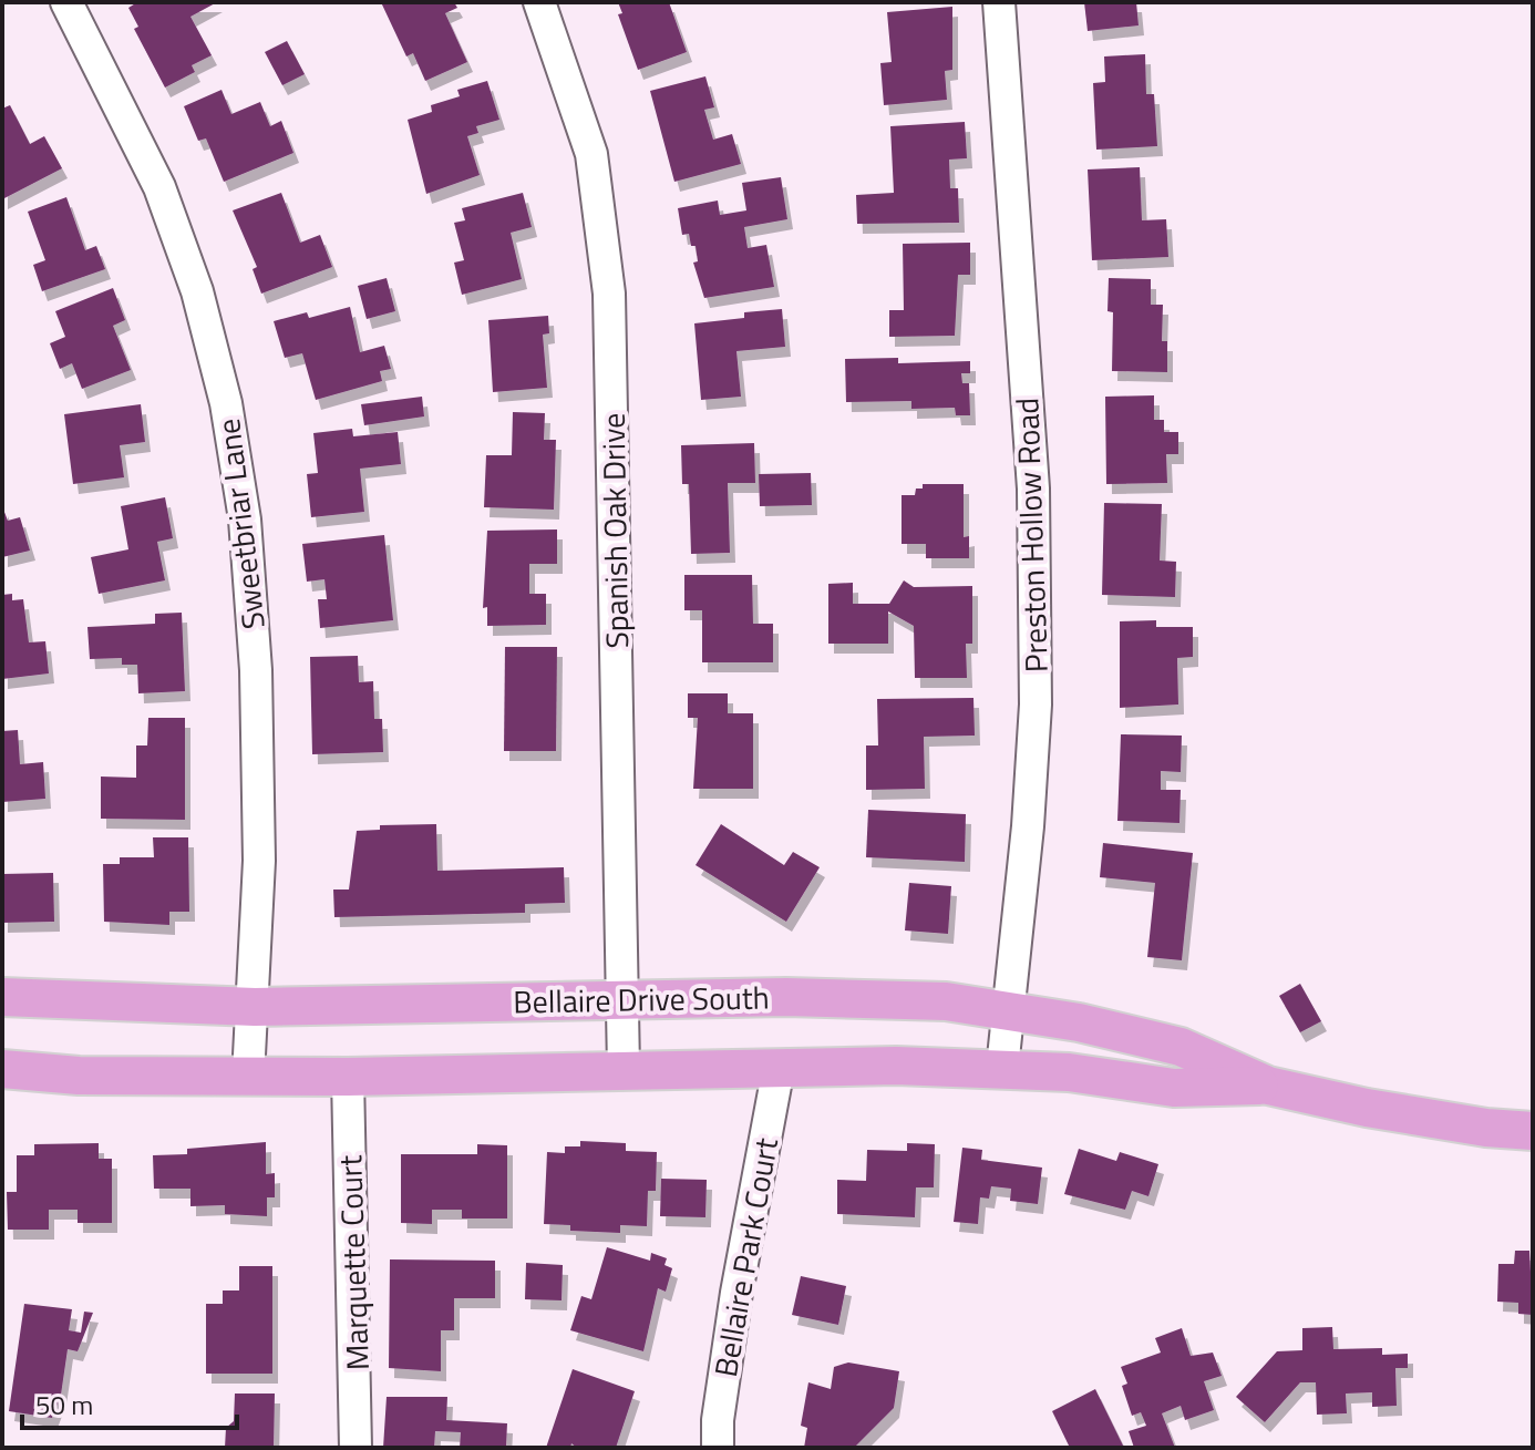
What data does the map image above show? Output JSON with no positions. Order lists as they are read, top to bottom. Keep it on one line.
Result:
{"streets":{"main road":["Bellaire Drive South"],"street":["Sweetbriar Lane","Spanish Oak Drive","Preston Hollow Road","Bellaire Park Court","Marquette Court"]},"crossings":[["Sweetbriar Lane","Bellaire Drive South"],["Spanish Oak Drive","Bellaire Drive South"],["Preston Hollow Road","Bellaire Drive South"],["Bellaire Drive South","Bellaire Park Court"],["Bellaire Drive South","Marquette Court"]],"scale_bar":"50 m"}
